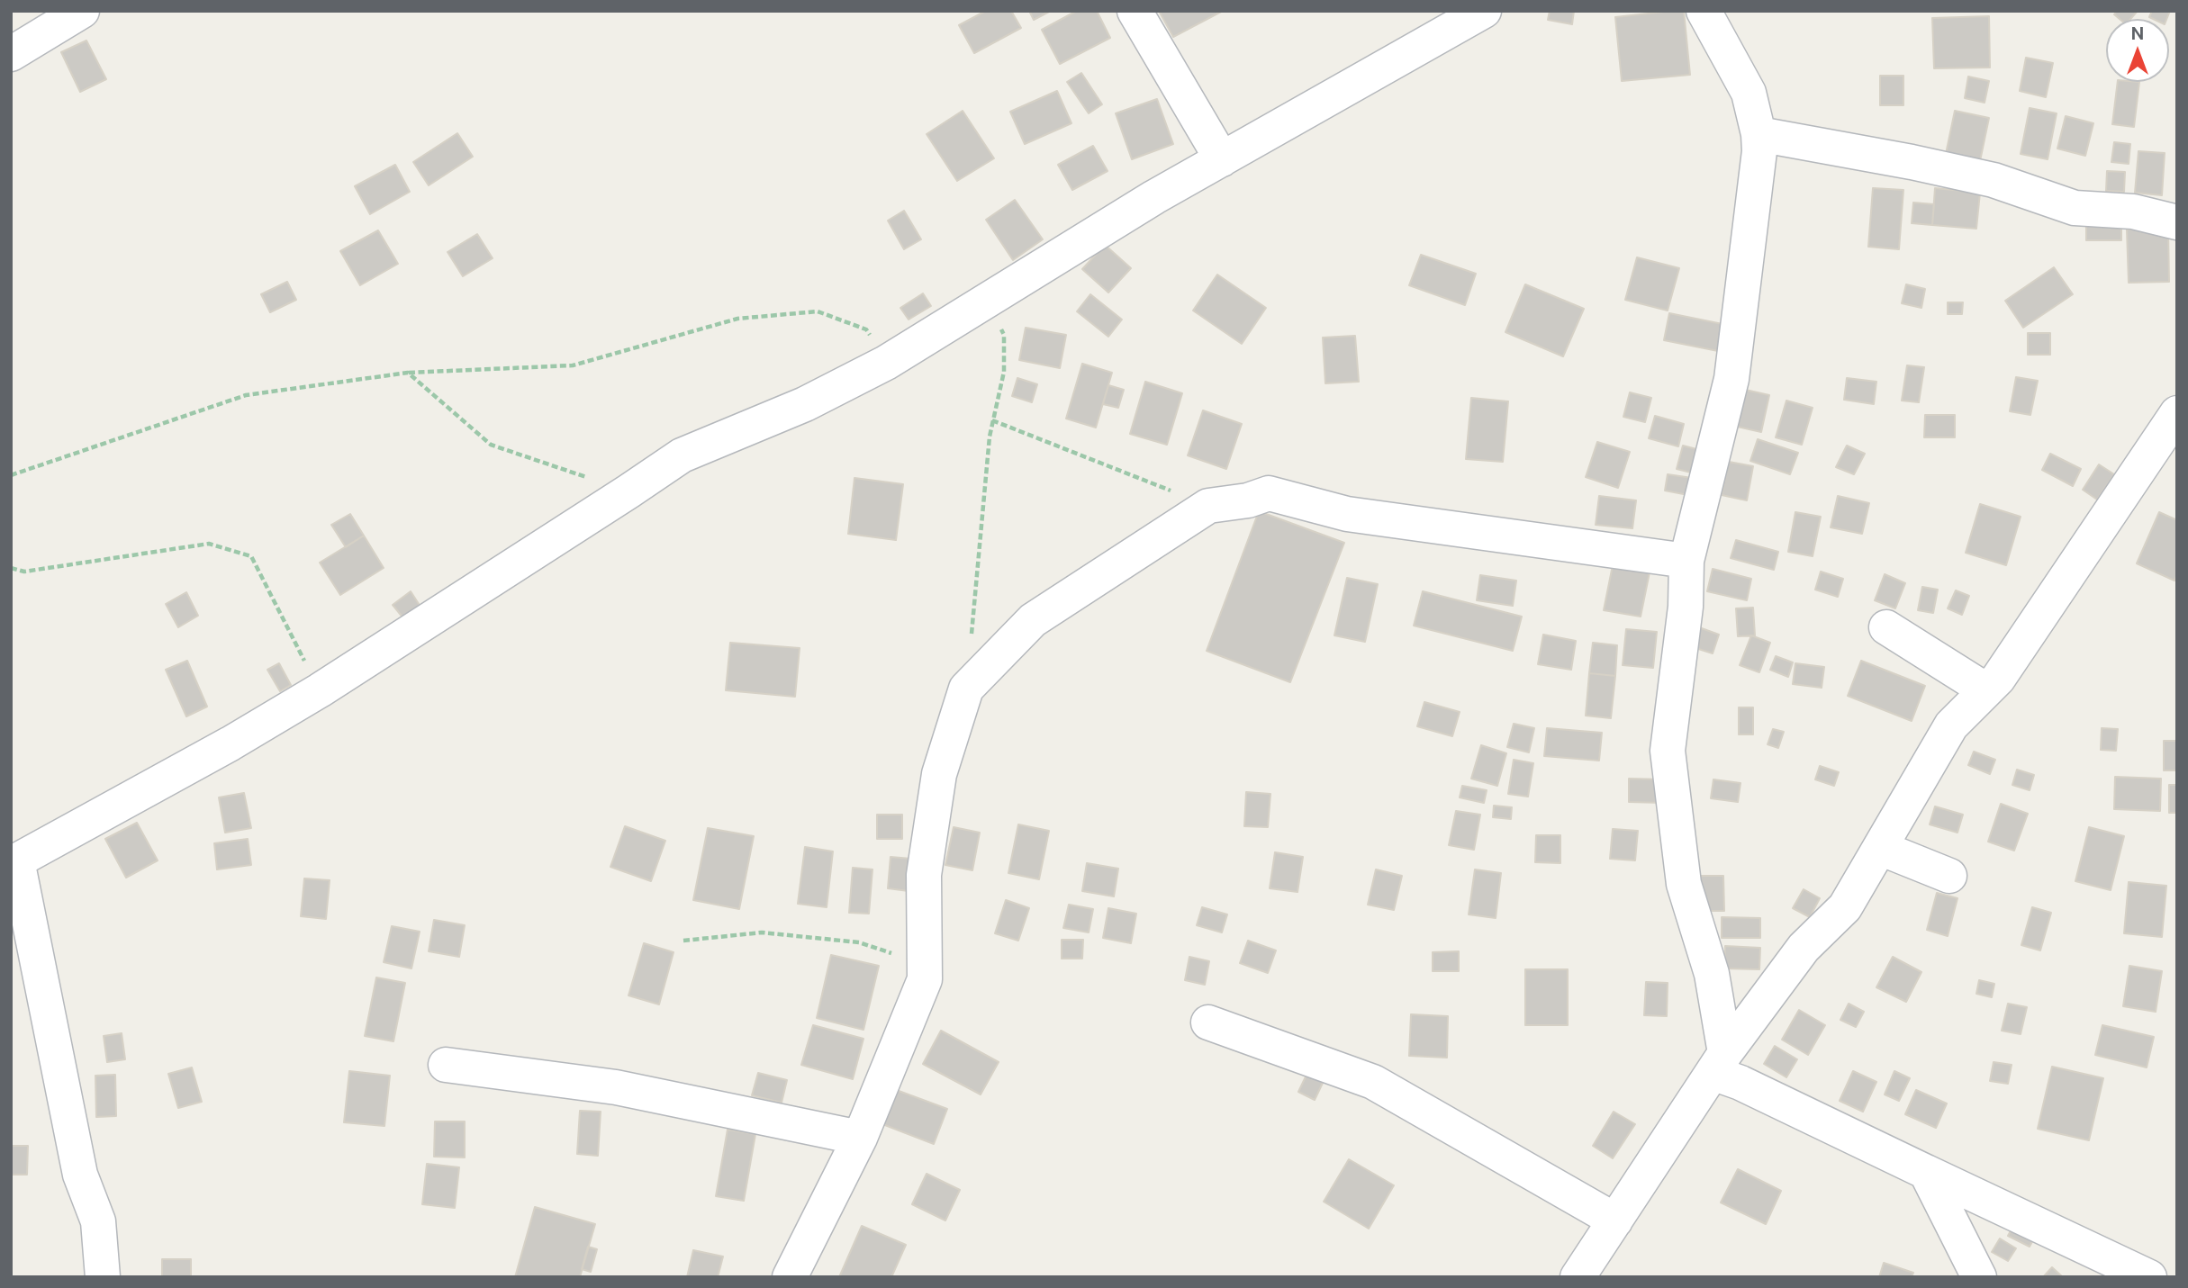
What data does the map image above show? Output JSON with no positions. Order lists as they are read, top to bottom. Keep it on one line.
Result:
{"north":"top"}
